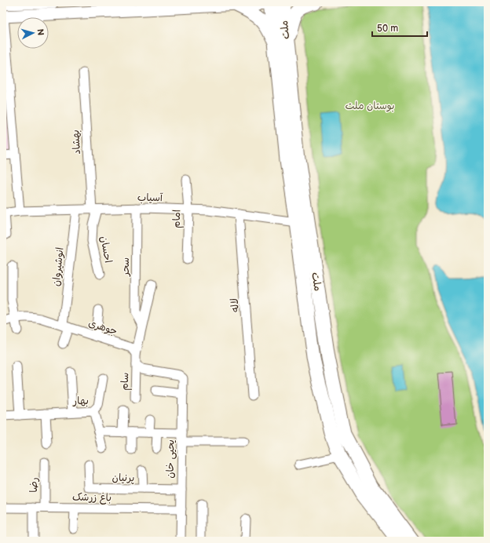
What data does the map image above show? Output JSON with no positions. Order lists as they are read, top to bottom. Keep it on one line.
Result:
{"streets":{"main road":["ملت"],"street":["بهشاد","آسیاب","امام","احسان","انوشیروان","سحر","لاله","جوهری","سام","بهار","یحیی خان","پرنیان","رضا","باغ زرشک"]},"crossings":[["ملت","آسیاب"],["بهشاد","آسیاب"],["بهشاد","احسان"],["آسیاب","امام"],["آسیاب","احسان"],["آسیاب","انوشیروان"],["آسیاب","سحر"],["آسیاب","لاله"],["انوشیروان","جوهری"],["سام","یحیی خان"],["یحیی خان","پرنیان"],["یحیی خان","باغ زرشک"],["رضا","باغ زرشک"]],"parks":["بوستان ملت"],"scale_bar":"50 m","north":"right"}
